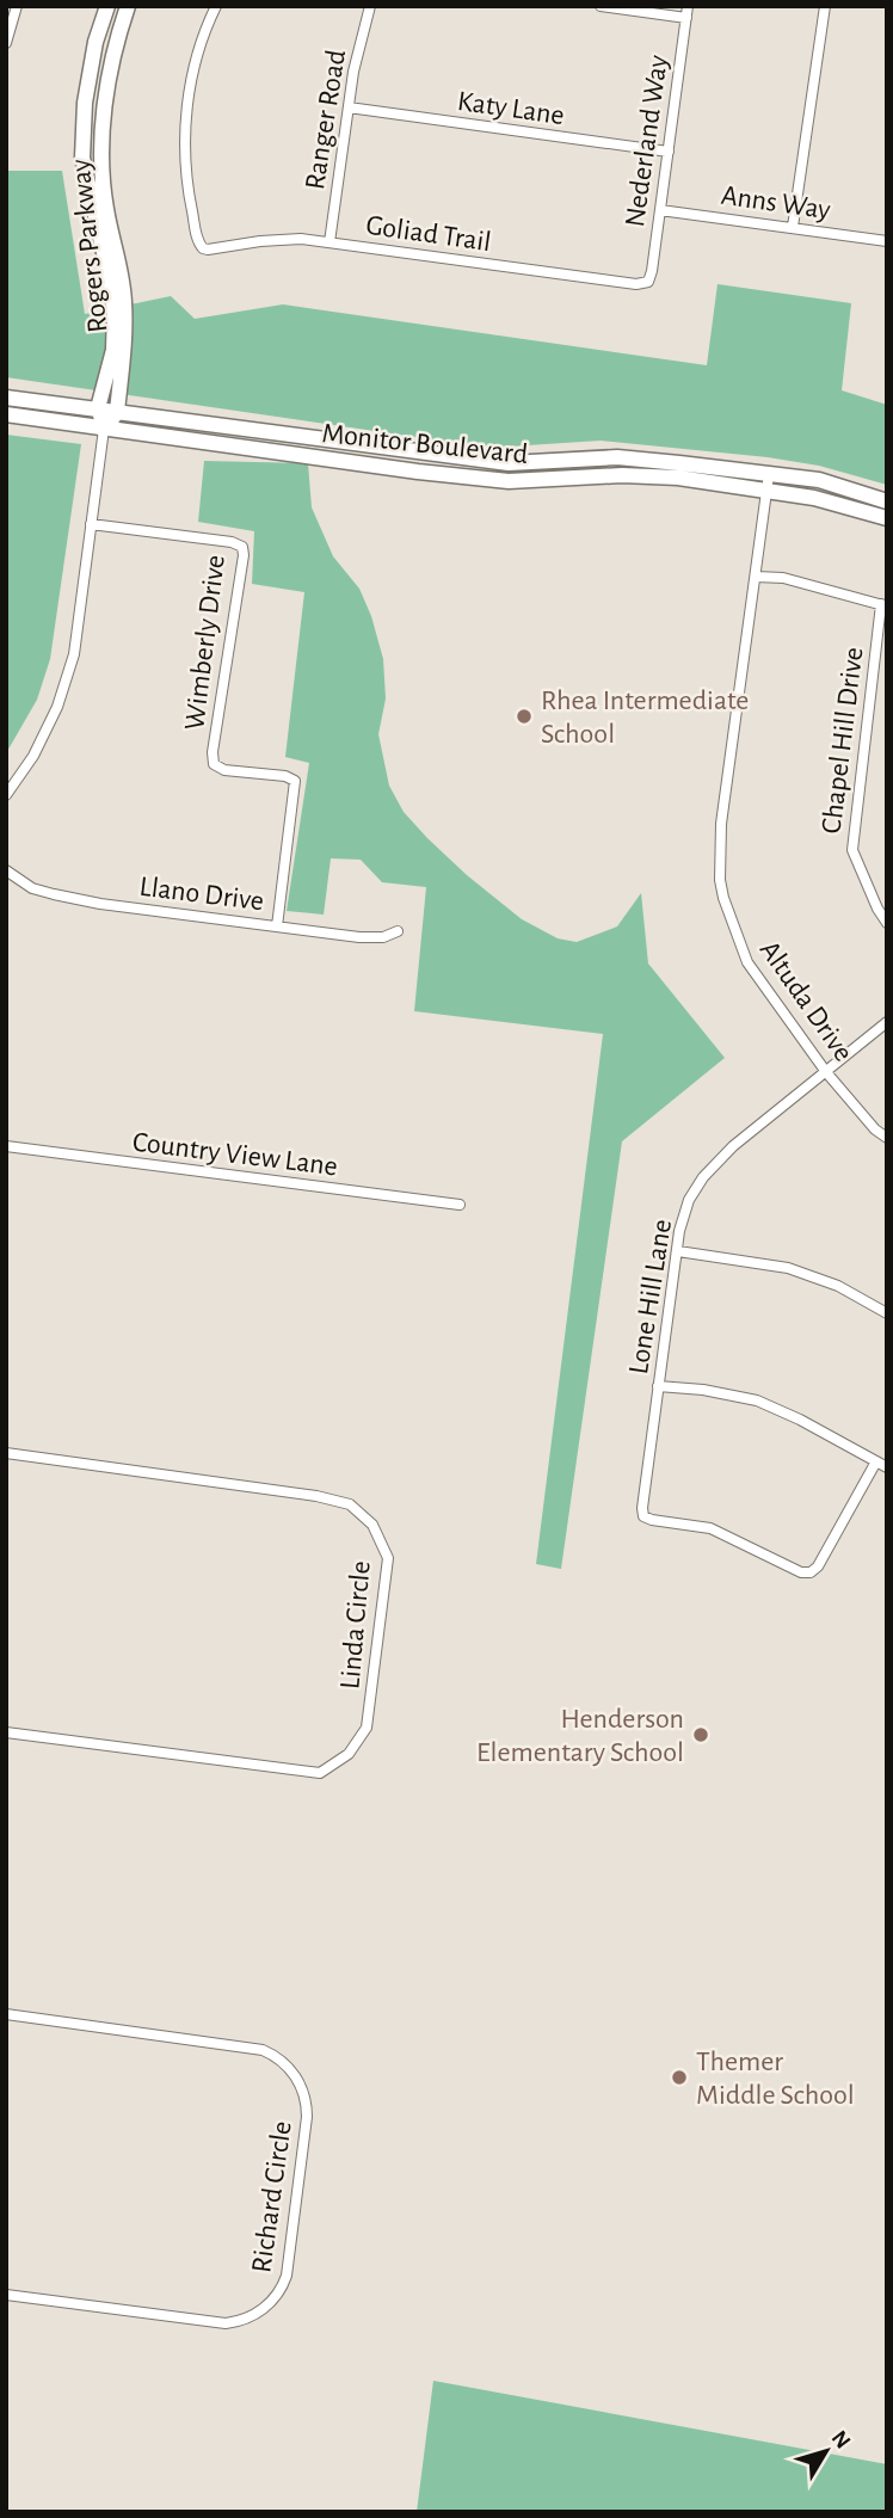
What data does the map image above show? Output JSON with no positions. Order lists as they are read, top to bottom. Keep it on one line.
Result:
{"streets":{"street":["Katy Lane","Ranger Road","Nederland Way","Anns Way","Goliad Trail","Rogers Parkway","Monitor Boulevard","Wimberly Drive","Chapel Hill Drive","Llano Drive","Altuda Drive","Country View Lane","Lone Hill Lane","Linda Circle","Richard Circle"]},"crossings":[["Katy Lane","Ranger Road"],["Katy Lane","Nederland Way"],["Ranger Road","Goliad Trail"],["Nederland Way","Anns Way"],["Nederland Way","Goliad Trail"],["Rogers Parkway","Monitor Boulevard"],["Monitor Boulevard","Altuda Drive"],["Wimberly Drive","Llano Drive"],["Altuda Drive","Lone Hill Lane"]],"places":["Rhea Intermediate School","Henderson Elementary School","Themer Middle School"],"north":"top right"}
